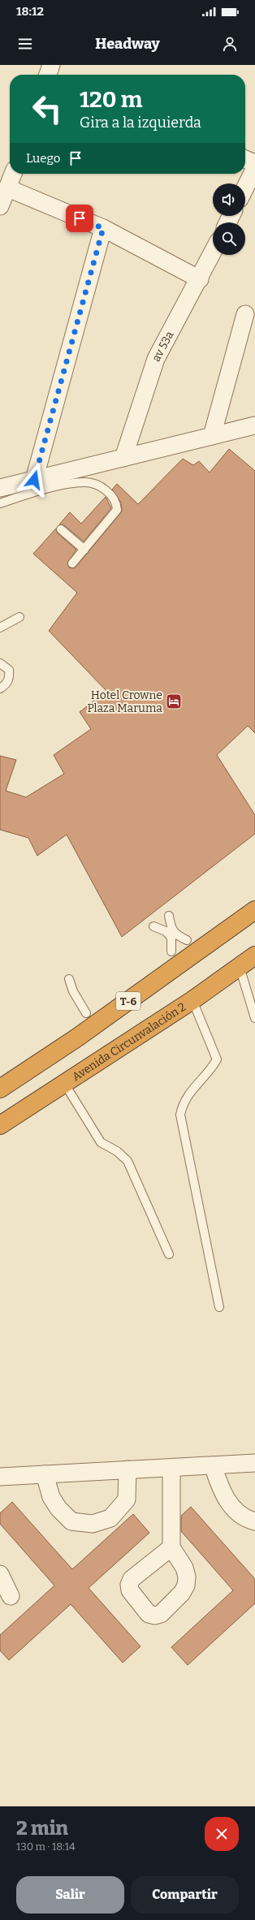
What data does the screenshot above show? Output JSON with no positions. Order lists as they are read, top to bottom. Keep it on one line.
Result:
{"streets":{"highway":["T-6","Avenida Circunvalación 2"],"street":["av 53a"]},"places":{"hotel":["Hotel Crowne Plaza Maruma"]},"page":{"status":"18:12","header":"Headway","turn":["120 m","Gira a la izquierda"],"then":"Luego","heading":["2 min","130 m · 18:14"],"buttons":["Salir","Compartir"]}}
